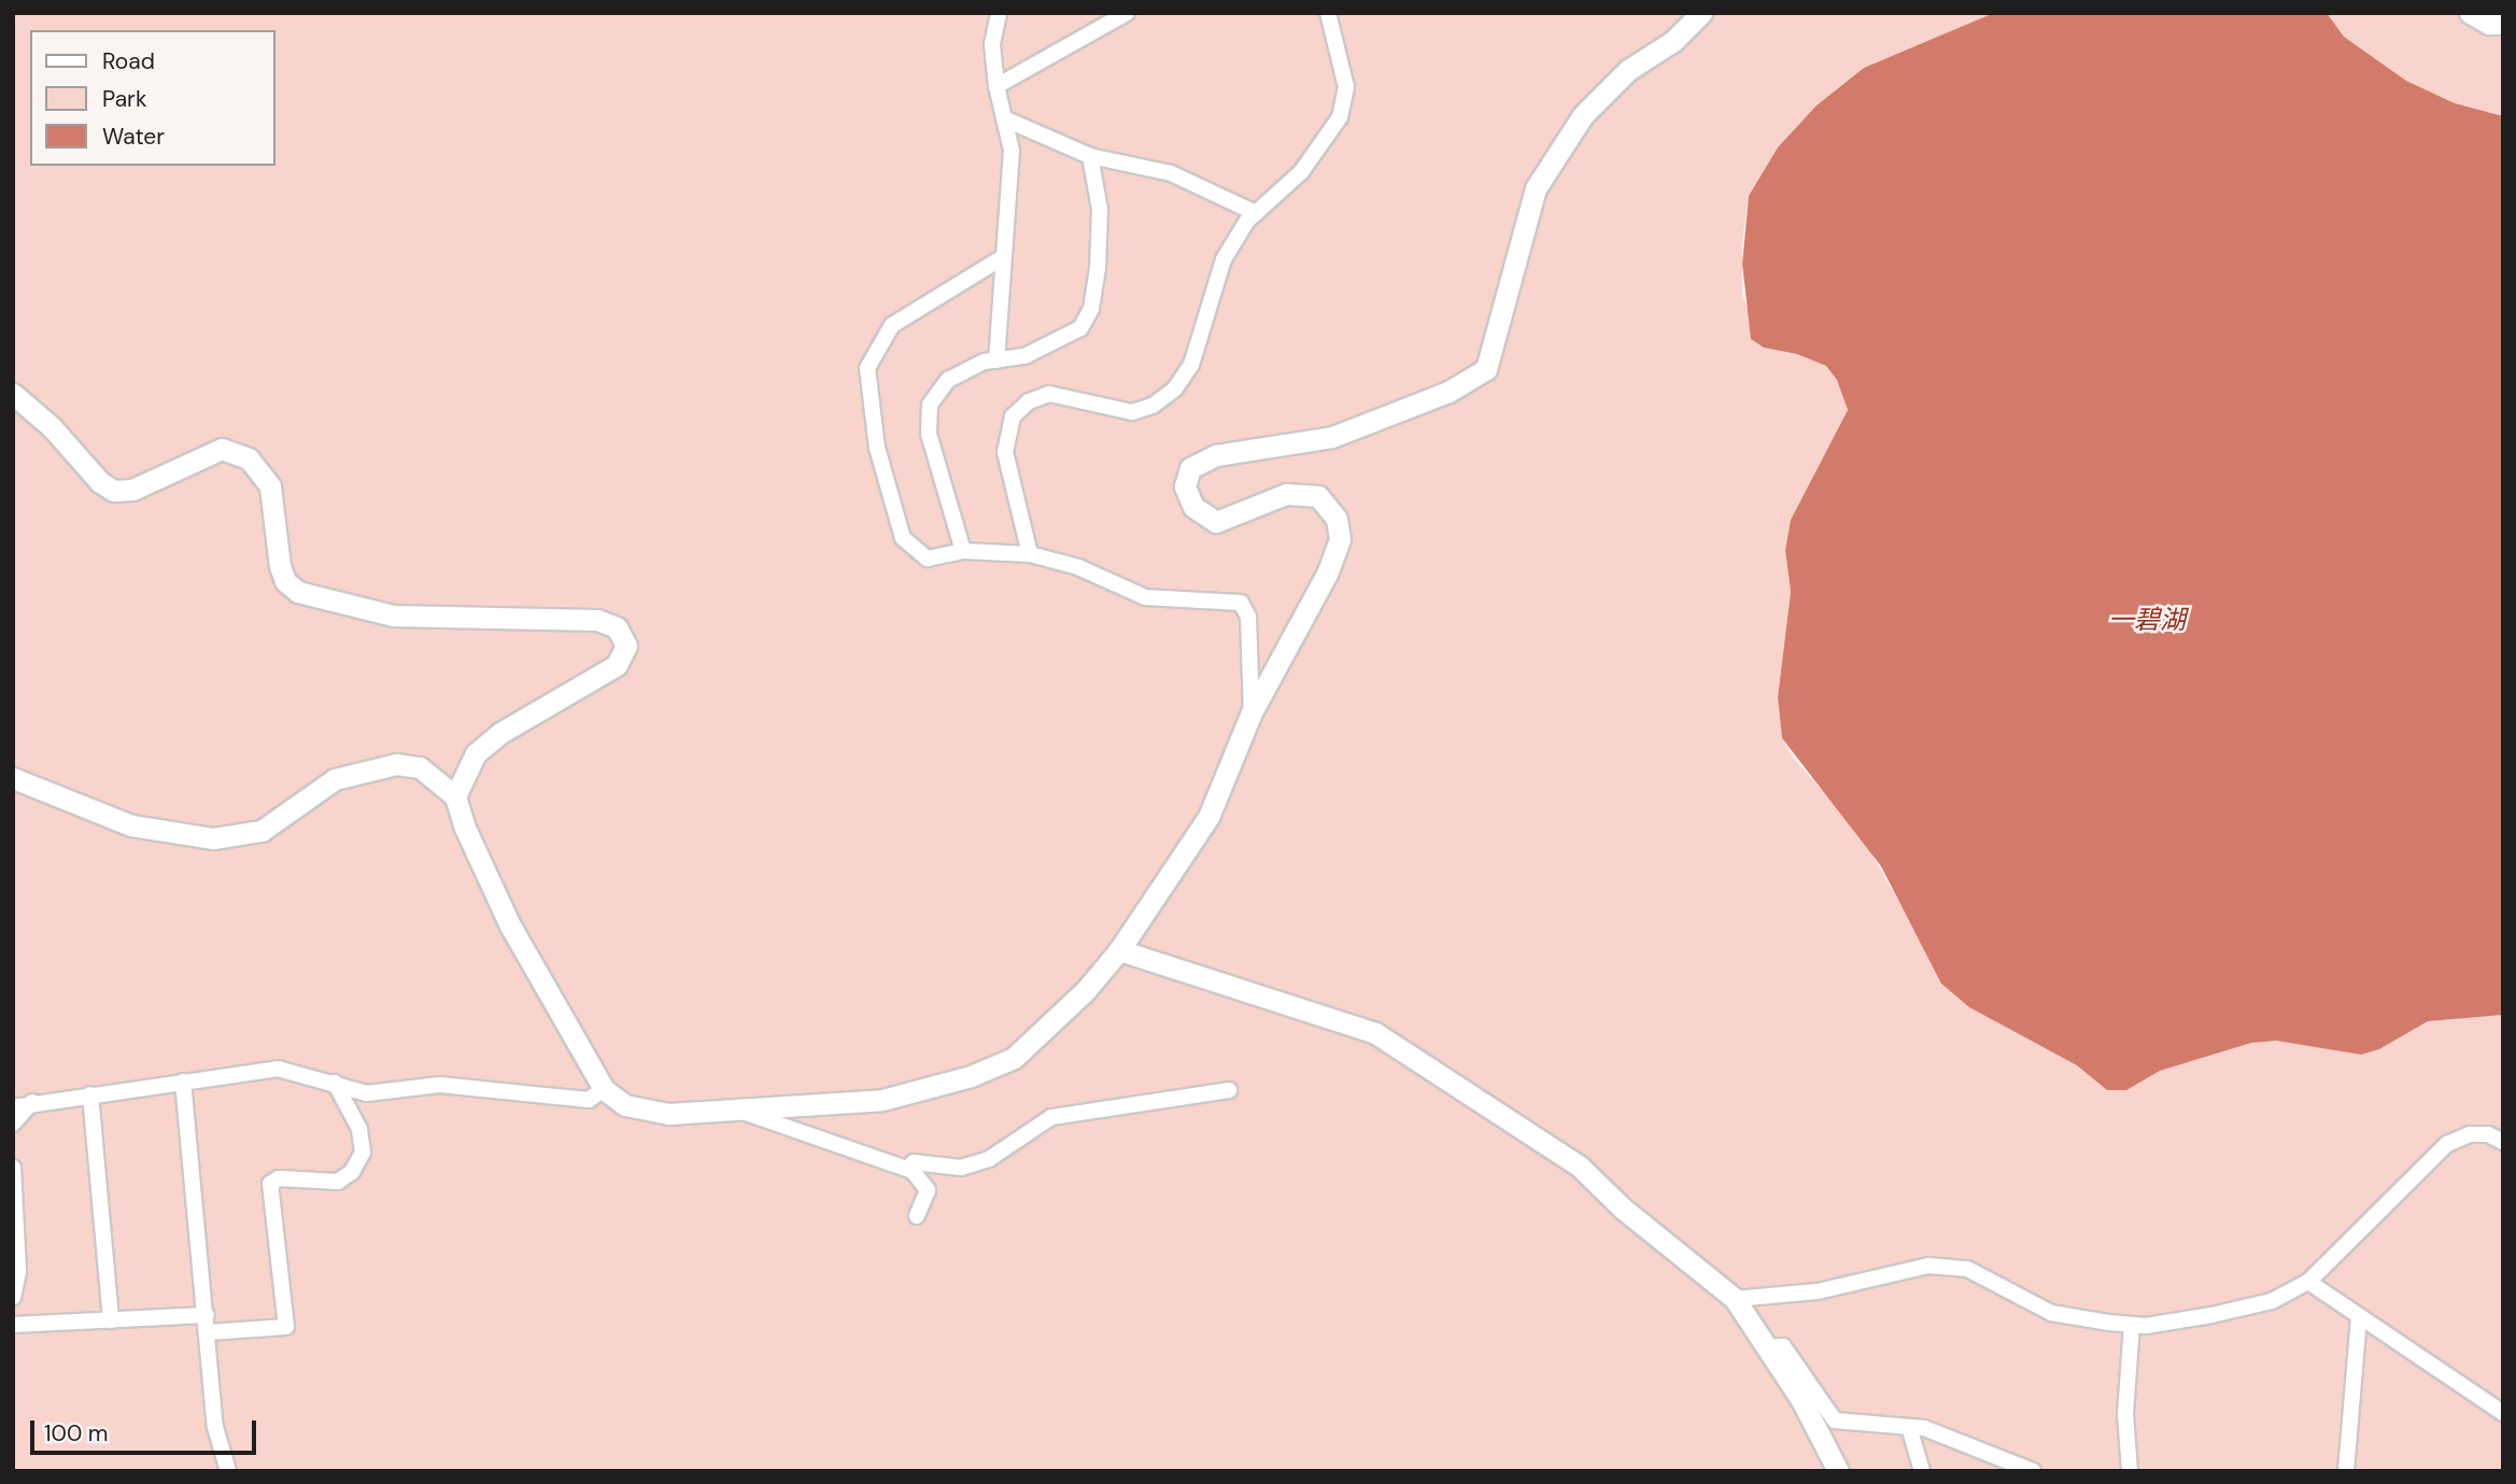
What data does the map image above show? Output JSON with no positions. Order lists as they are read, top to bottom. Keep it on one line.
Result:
{"water":["一碧湖"],"legend":["Road","Park","Water"],"scale_bar":"100 m"}
